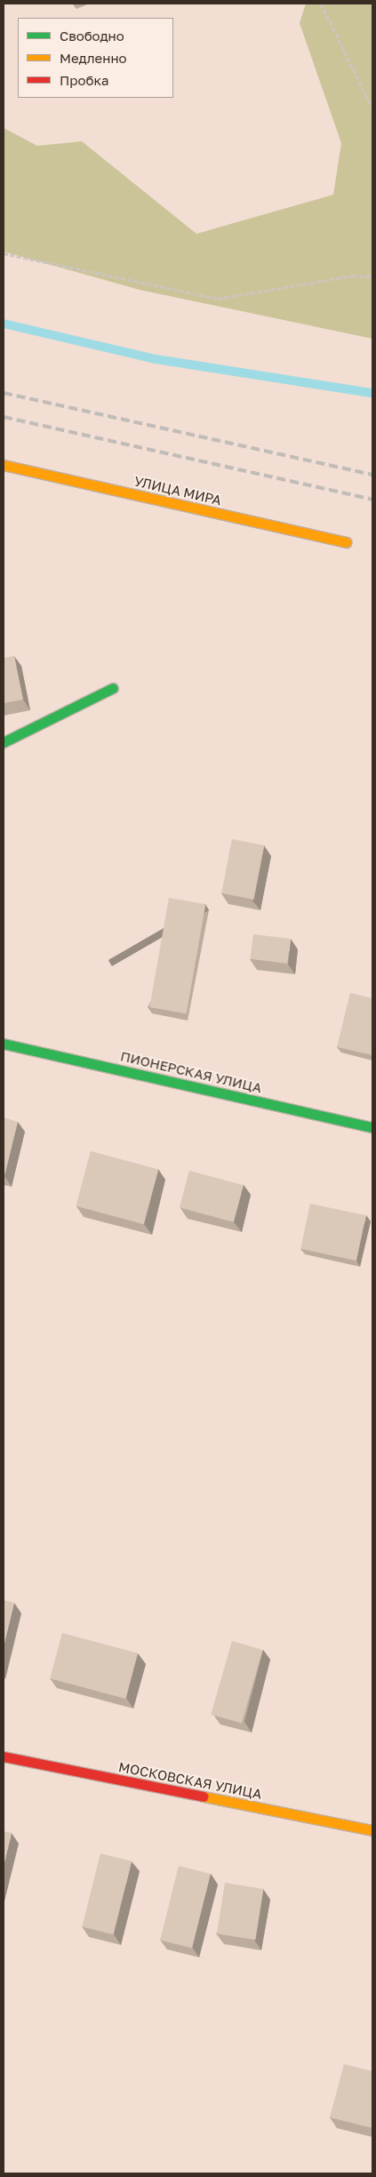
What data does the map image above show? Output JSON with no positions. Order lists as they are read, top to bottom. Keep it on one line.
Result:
{"streets":{"street":["УЛИЦА МИРА","ПИОНЕРСКАЯ УЛИЦА","МОСКОВСКАЯ УЛИЦА"]},"legend":["Свободно","Медленно","Пробка"]}
